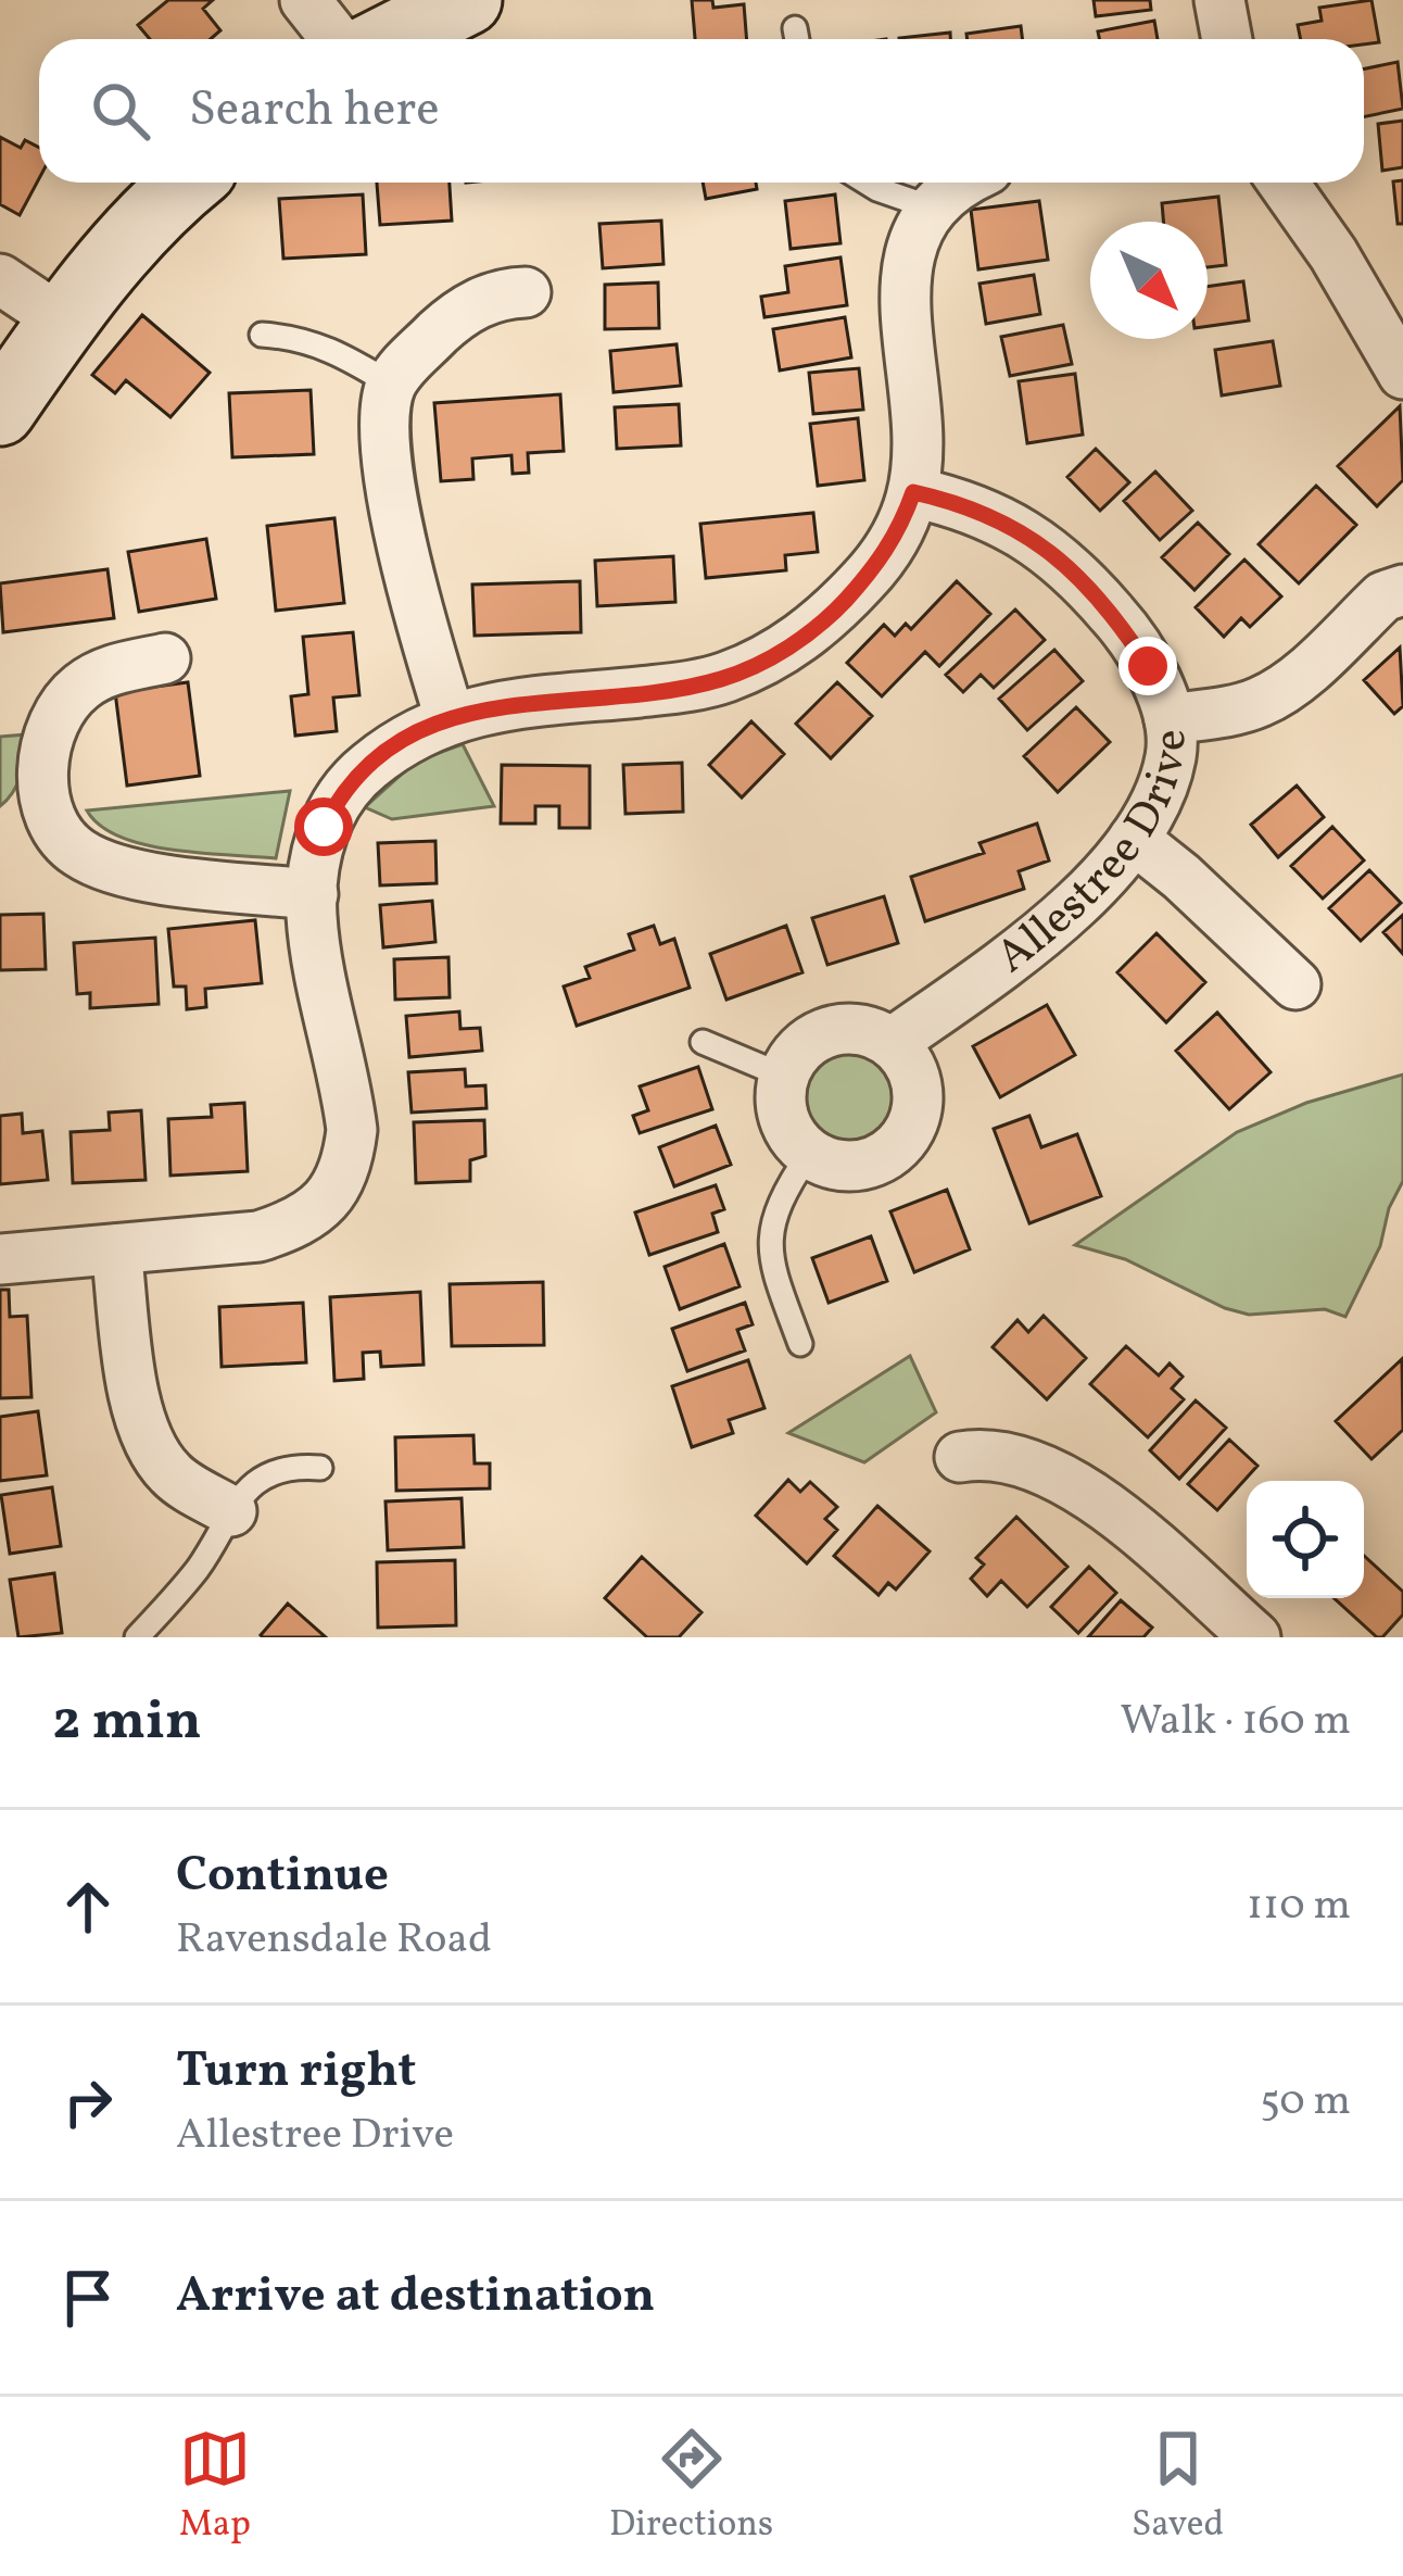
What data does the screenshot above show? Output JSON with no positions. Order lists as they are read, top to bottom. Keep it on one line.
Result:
{"streets":{"street":["Allestree Drive"]},"north":"bottom right","page":{"search":"Search here","heading":["2 min","Walk · 160 m"],"list":[["Continue","Ravensdale Road","110 m"],["Turn right","Allestree Drive","50 m"],"Arrive at destination"],"nav":["Map","Directions","Saved"]}}
